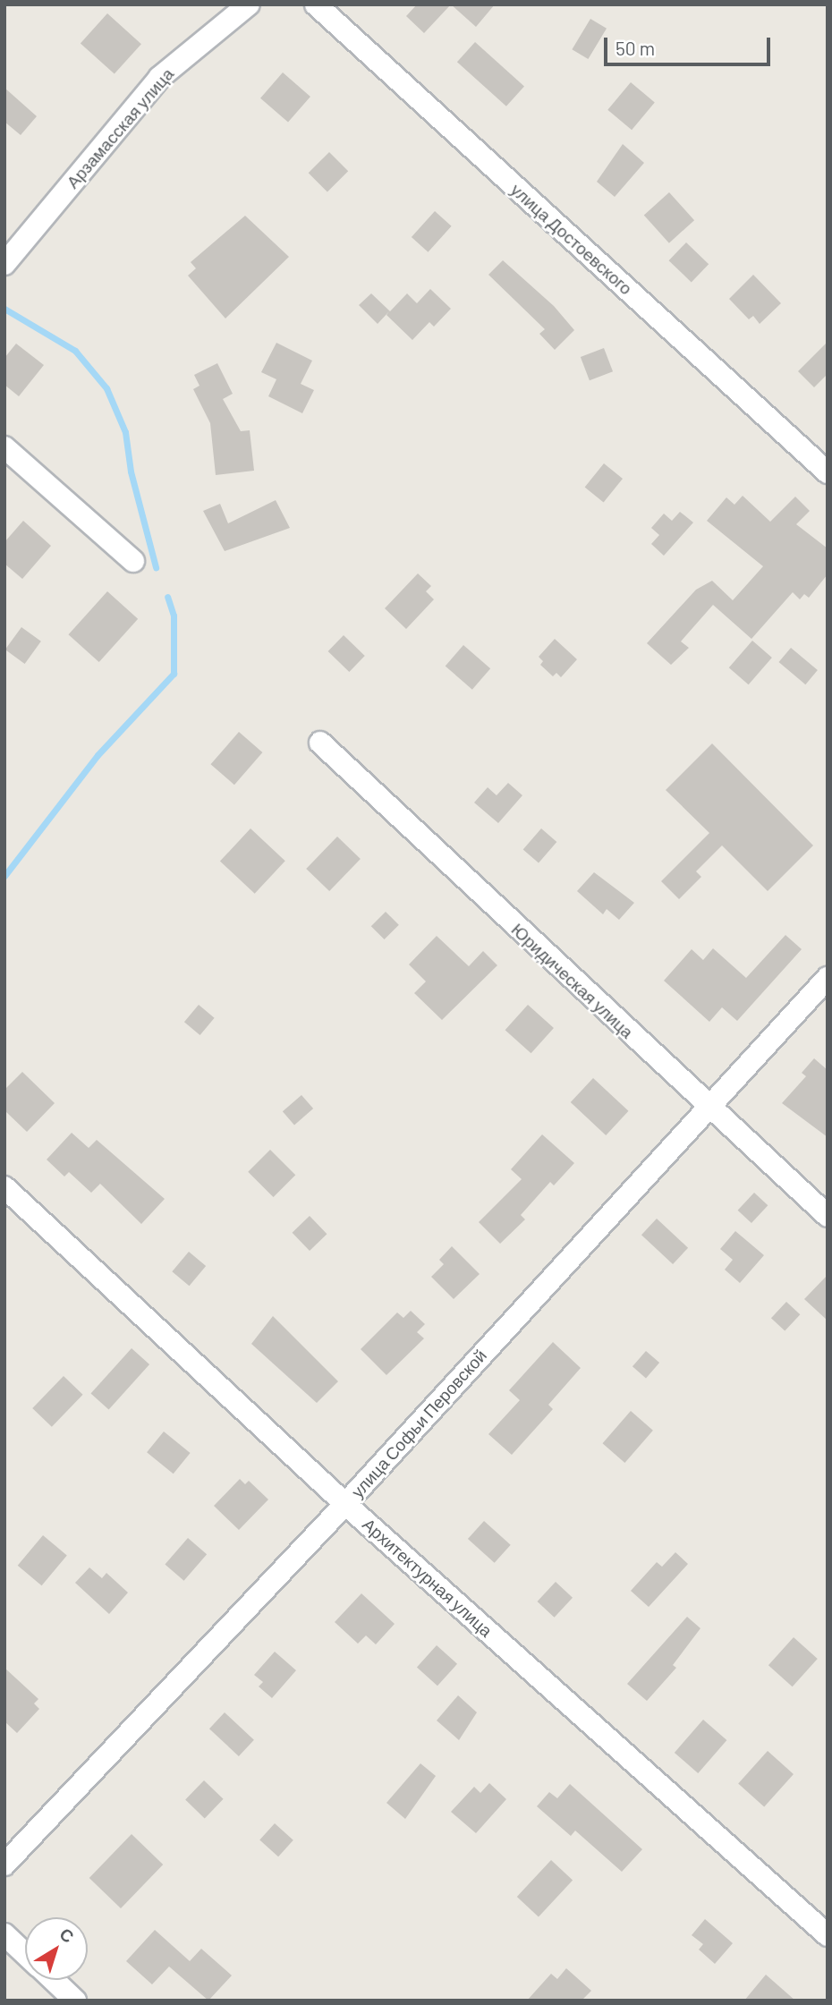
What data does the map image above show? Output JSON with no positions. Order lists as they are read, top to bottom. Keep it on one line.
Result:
{"streets":{"street":["Арзамасская улица","улица Достоевского","Юридическая улица","улица Софьи Перовской","Архитектурная улица"]},"crossings":[["Юридическая улица","улица Софьи Перовской"],["улица Софьи Перовской","Архитектурная улица"]],"scale_bar":"50 m","north":"top right"}
